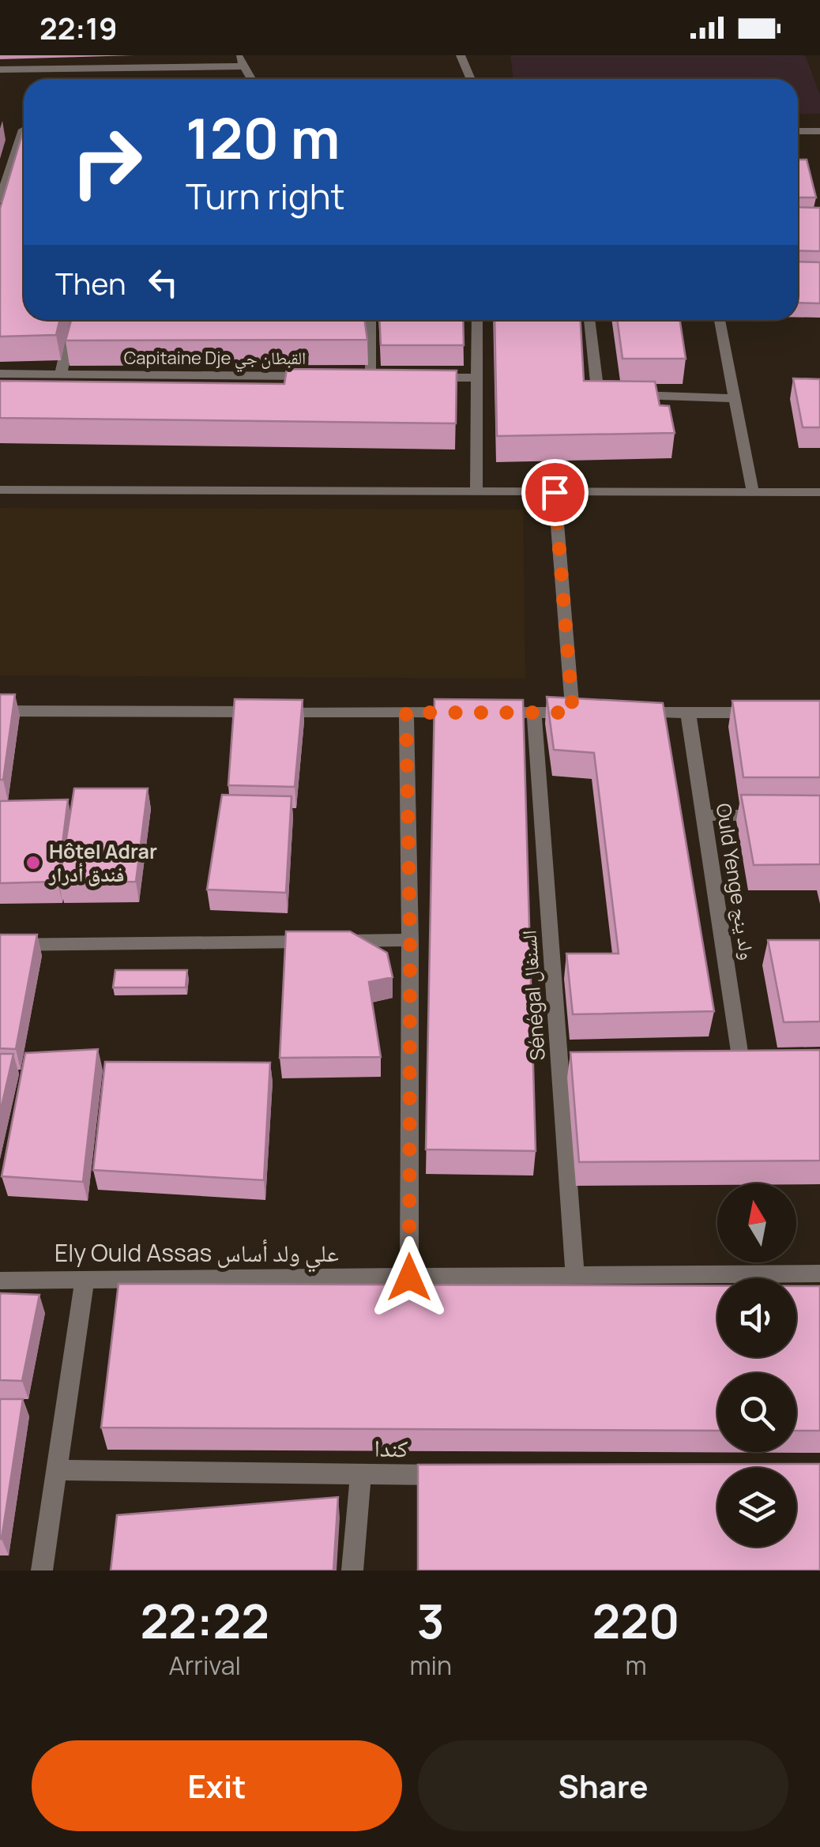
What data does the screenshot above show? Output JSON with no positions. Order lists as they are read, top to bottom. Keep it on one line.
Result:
{"streets":{"street":["Capitaine Dje القبطان جي","Ould Yenge ولد ينج","Sénégal السنغال","Ely Ould Assas علي ولد أساس","كندا"]},"crossings":[["Sénégal السنغال","Ely Ould Assas علي ولد أساس"]],"places":["Hôtel Adrar فندق أدرار"],"north":"top","page":{"status":"22:19","turn":["120 m","Turn right"],"then":"Then","eta":["22:22","Arrival","3","min","220","m"],"buttons":["Exit","Share"]}}
